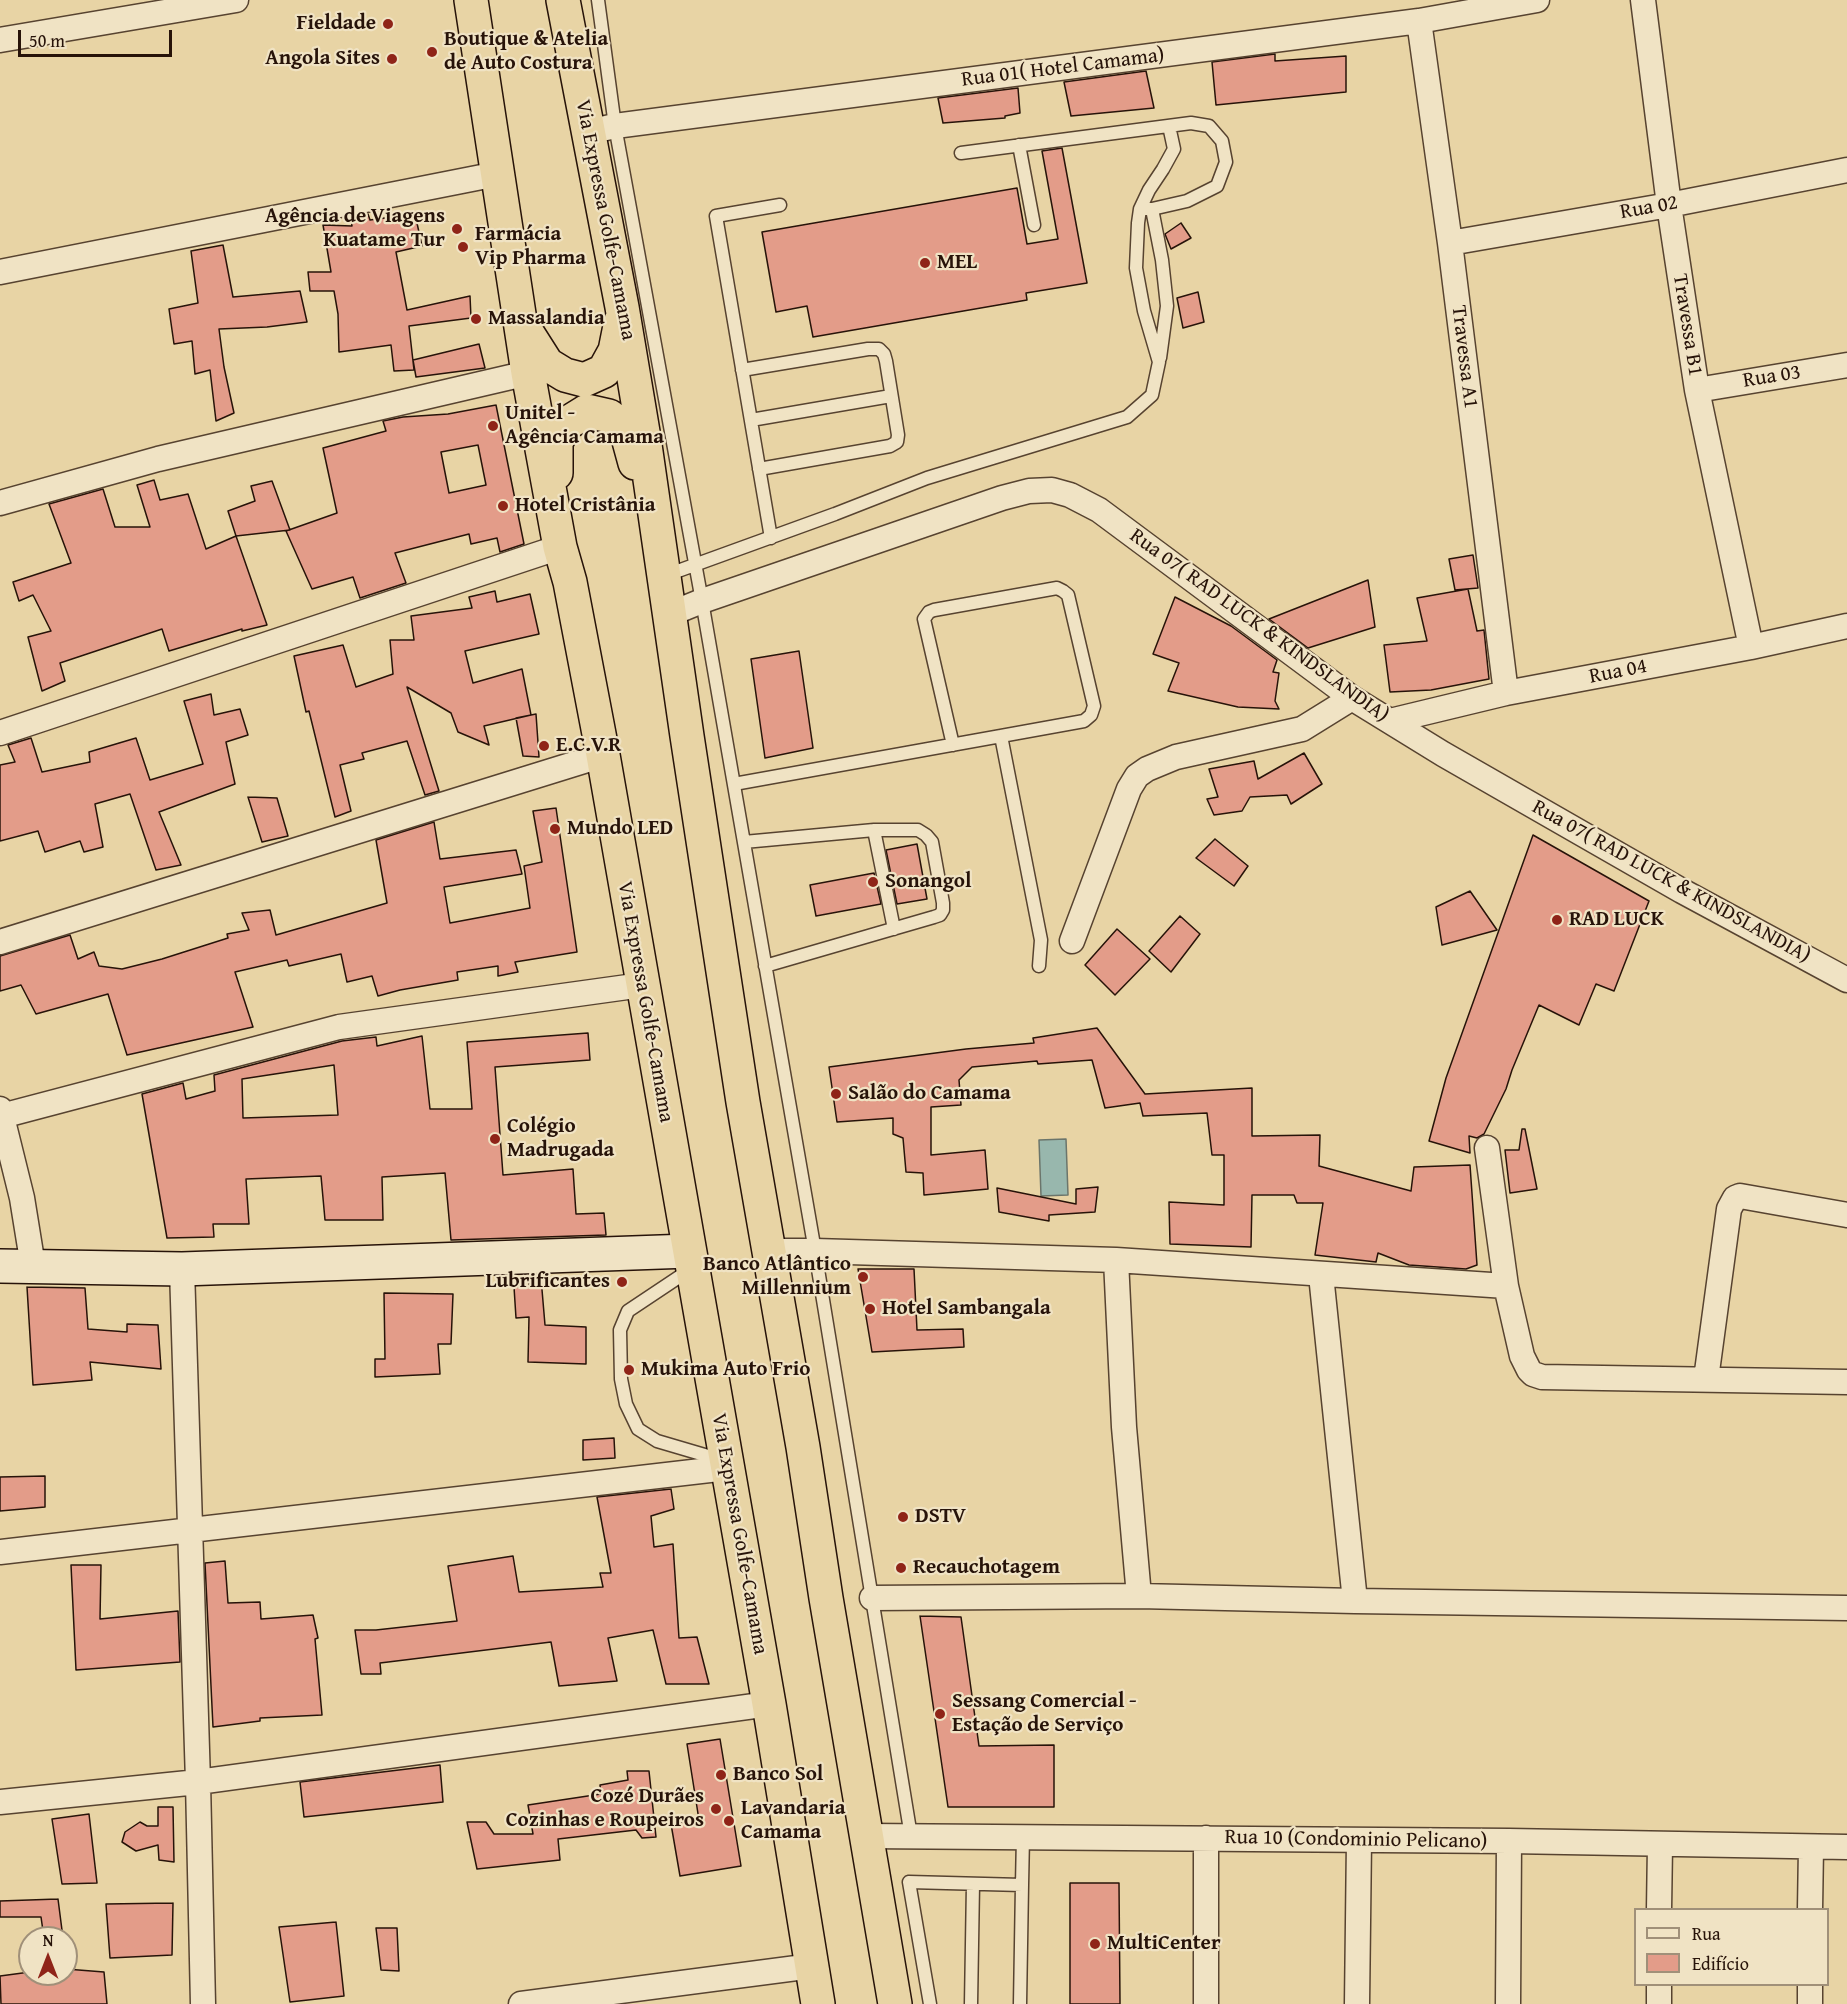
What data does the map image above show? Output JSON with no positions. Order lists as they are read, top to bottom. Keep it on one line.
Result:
{"streets":{"highway":["Via Expressa Golfe-Camama"],"street":["Rua 01( Hotel Camama)","Rua 02","Travessa B1","Travessa A1","Rua 03","Rua 07( RAD LUCK & KINDSLANDIA)","Rua 04","Rua 10 (Condominio Pelicano)"]},"crossings":[["Rua 01( Hotel Camama)","Via Expressa Golfe-Camama"],["Rua 01( Hotel Camama)","Travessa A1"],["Rua 02","Travessa B1"],["Rua 02","Travessa A1"],["Via Expressa Golfe-Camama","Rua 07( RAD LUCK & KINDSLANDIA)"],["Via Expressa Golfe-Camama","Rua 10 (Condominio Pelicano)"],["Travessa B1","Rua 03"],["Travessa B1","Rua 04"],["Travessa A1","Rua 04"],["Rua 07( RAD LUCK & KINDSLANDIA)","Rua 04"]],"places":["Fieldade","Boutique & Atelia de Auto Costura","Angola Sites","Agência de Viagens Kuatame Tur","Farmácia Vip Pharma","MEL","Massalandia","Unitel - Agência Camama","Hotel Cristânia","E.C.V.R","Mundo LED","Sonangol","RAD LUCK","Salão do Camama","Colégio Madrugada","Banco Atlântico Millennium","Lubrificantes","Hotel Sambangala","Mukima Auto Frio","DSTV","Recauchotagem","Sessang Comercial - Estação de Serviço","Banco Sol","Cozé Durães Cozinhas e Roupeiros","Lavandaria Camama","MultiCenter"],"legend":["Rua","Edifício"],"scale_bar":"50 m","north":"top"}
